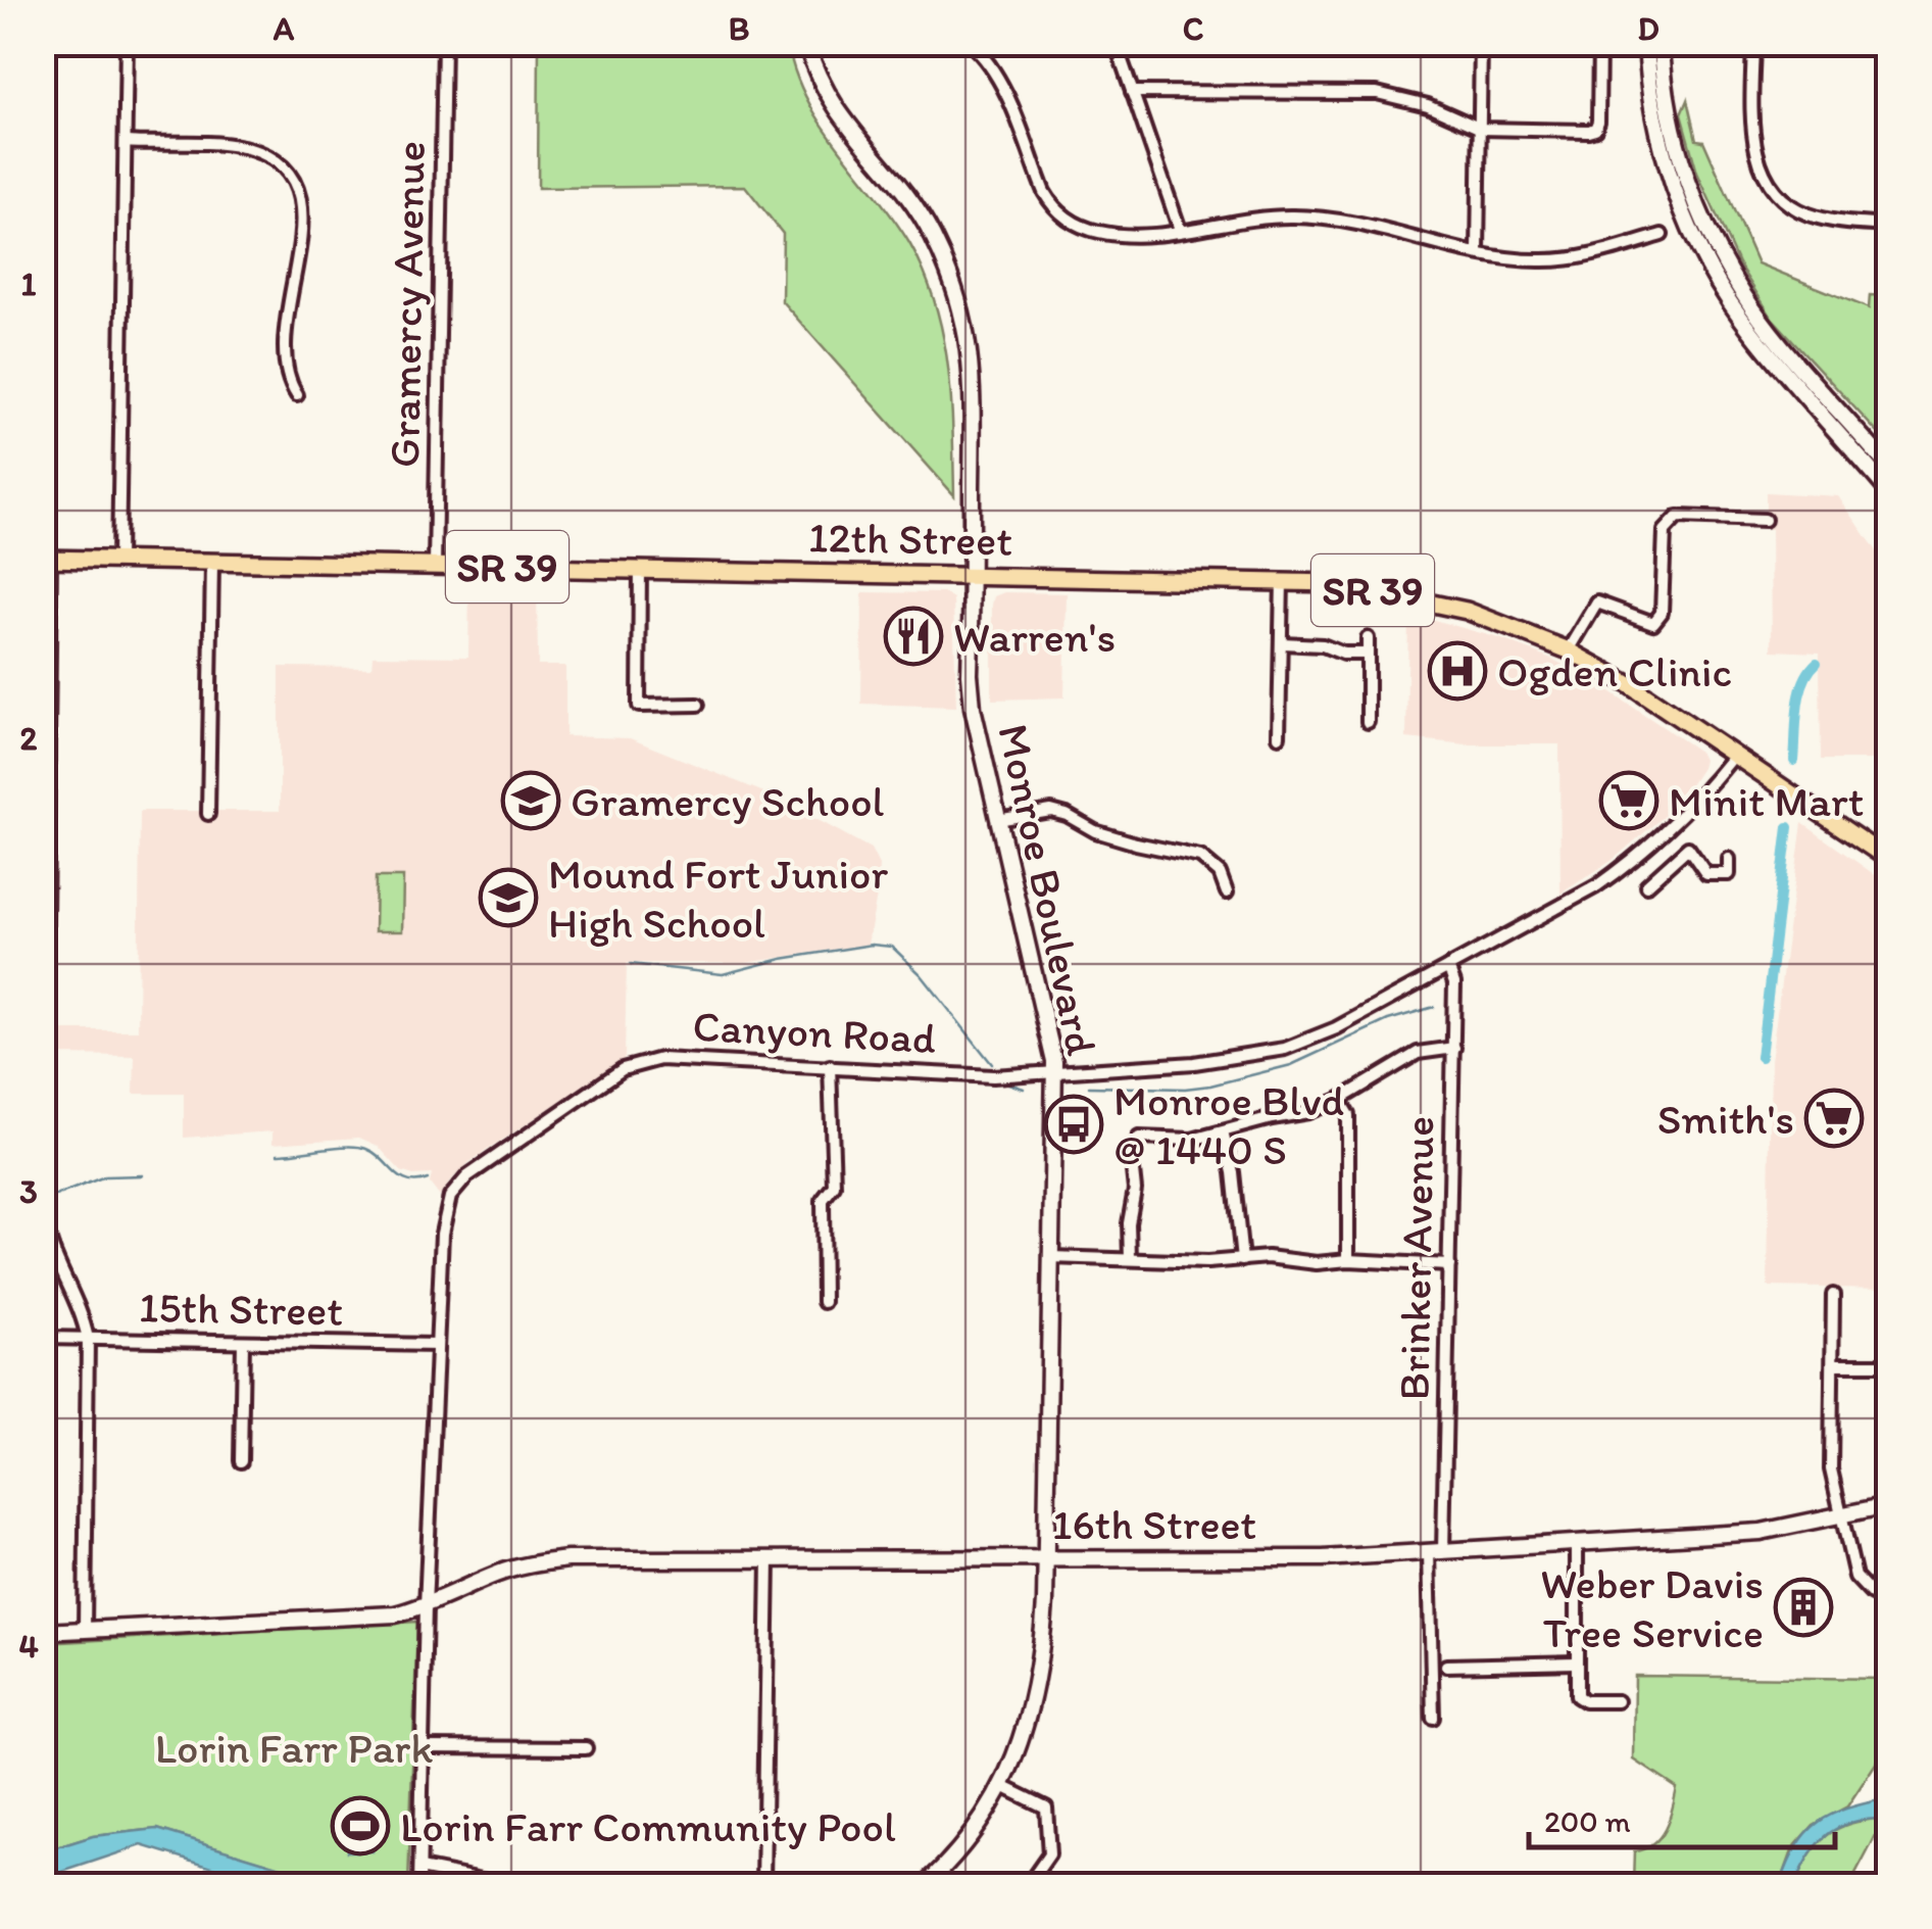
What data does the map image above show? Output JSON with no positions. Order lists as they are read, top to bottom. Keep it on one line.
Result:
{"streets":{"main road":["12th Street","SR 39","Monroe Boulevard","16th Street"],"street":["Gramercy Avenue","Canyon Road","Brinker Avenue","15th Street"]},"crossings":[["Gramercy Avenue","12th Street"],["12th Street","SR 39"],["12th Street","Monroe Boulevard"],["12th Street","Canyon Road"],["SR 39","Canyon Road"],["Monroe Boulevard","Canyon Road"],["Monroe Boulevard","16th Street"],["Canyon Road","Brinker Avenue"],["Canyon Road","15th Street"],["Canyon Road","16th Street"],["Brinker Avenue","16th Street"]],"parks":["Lorin Farr Park"],"places":{"restaurant":["Warren's"],"hospital":["Ogden Clinic"],"school or university":["Gramercy School","Mound Fort Junior High School"],"supermarket":["Minit Mart","Smith's"],"bus stop":["Monroe Blvd @ 1440 S"],"building":["Weber Davis Tree Service"],"sports":["Lorin Farr Community Pool"]},"scale_bar":"200 m","grid":{"columns":["A","B","C","D"],"rows":["1","2","3","4"]}}
